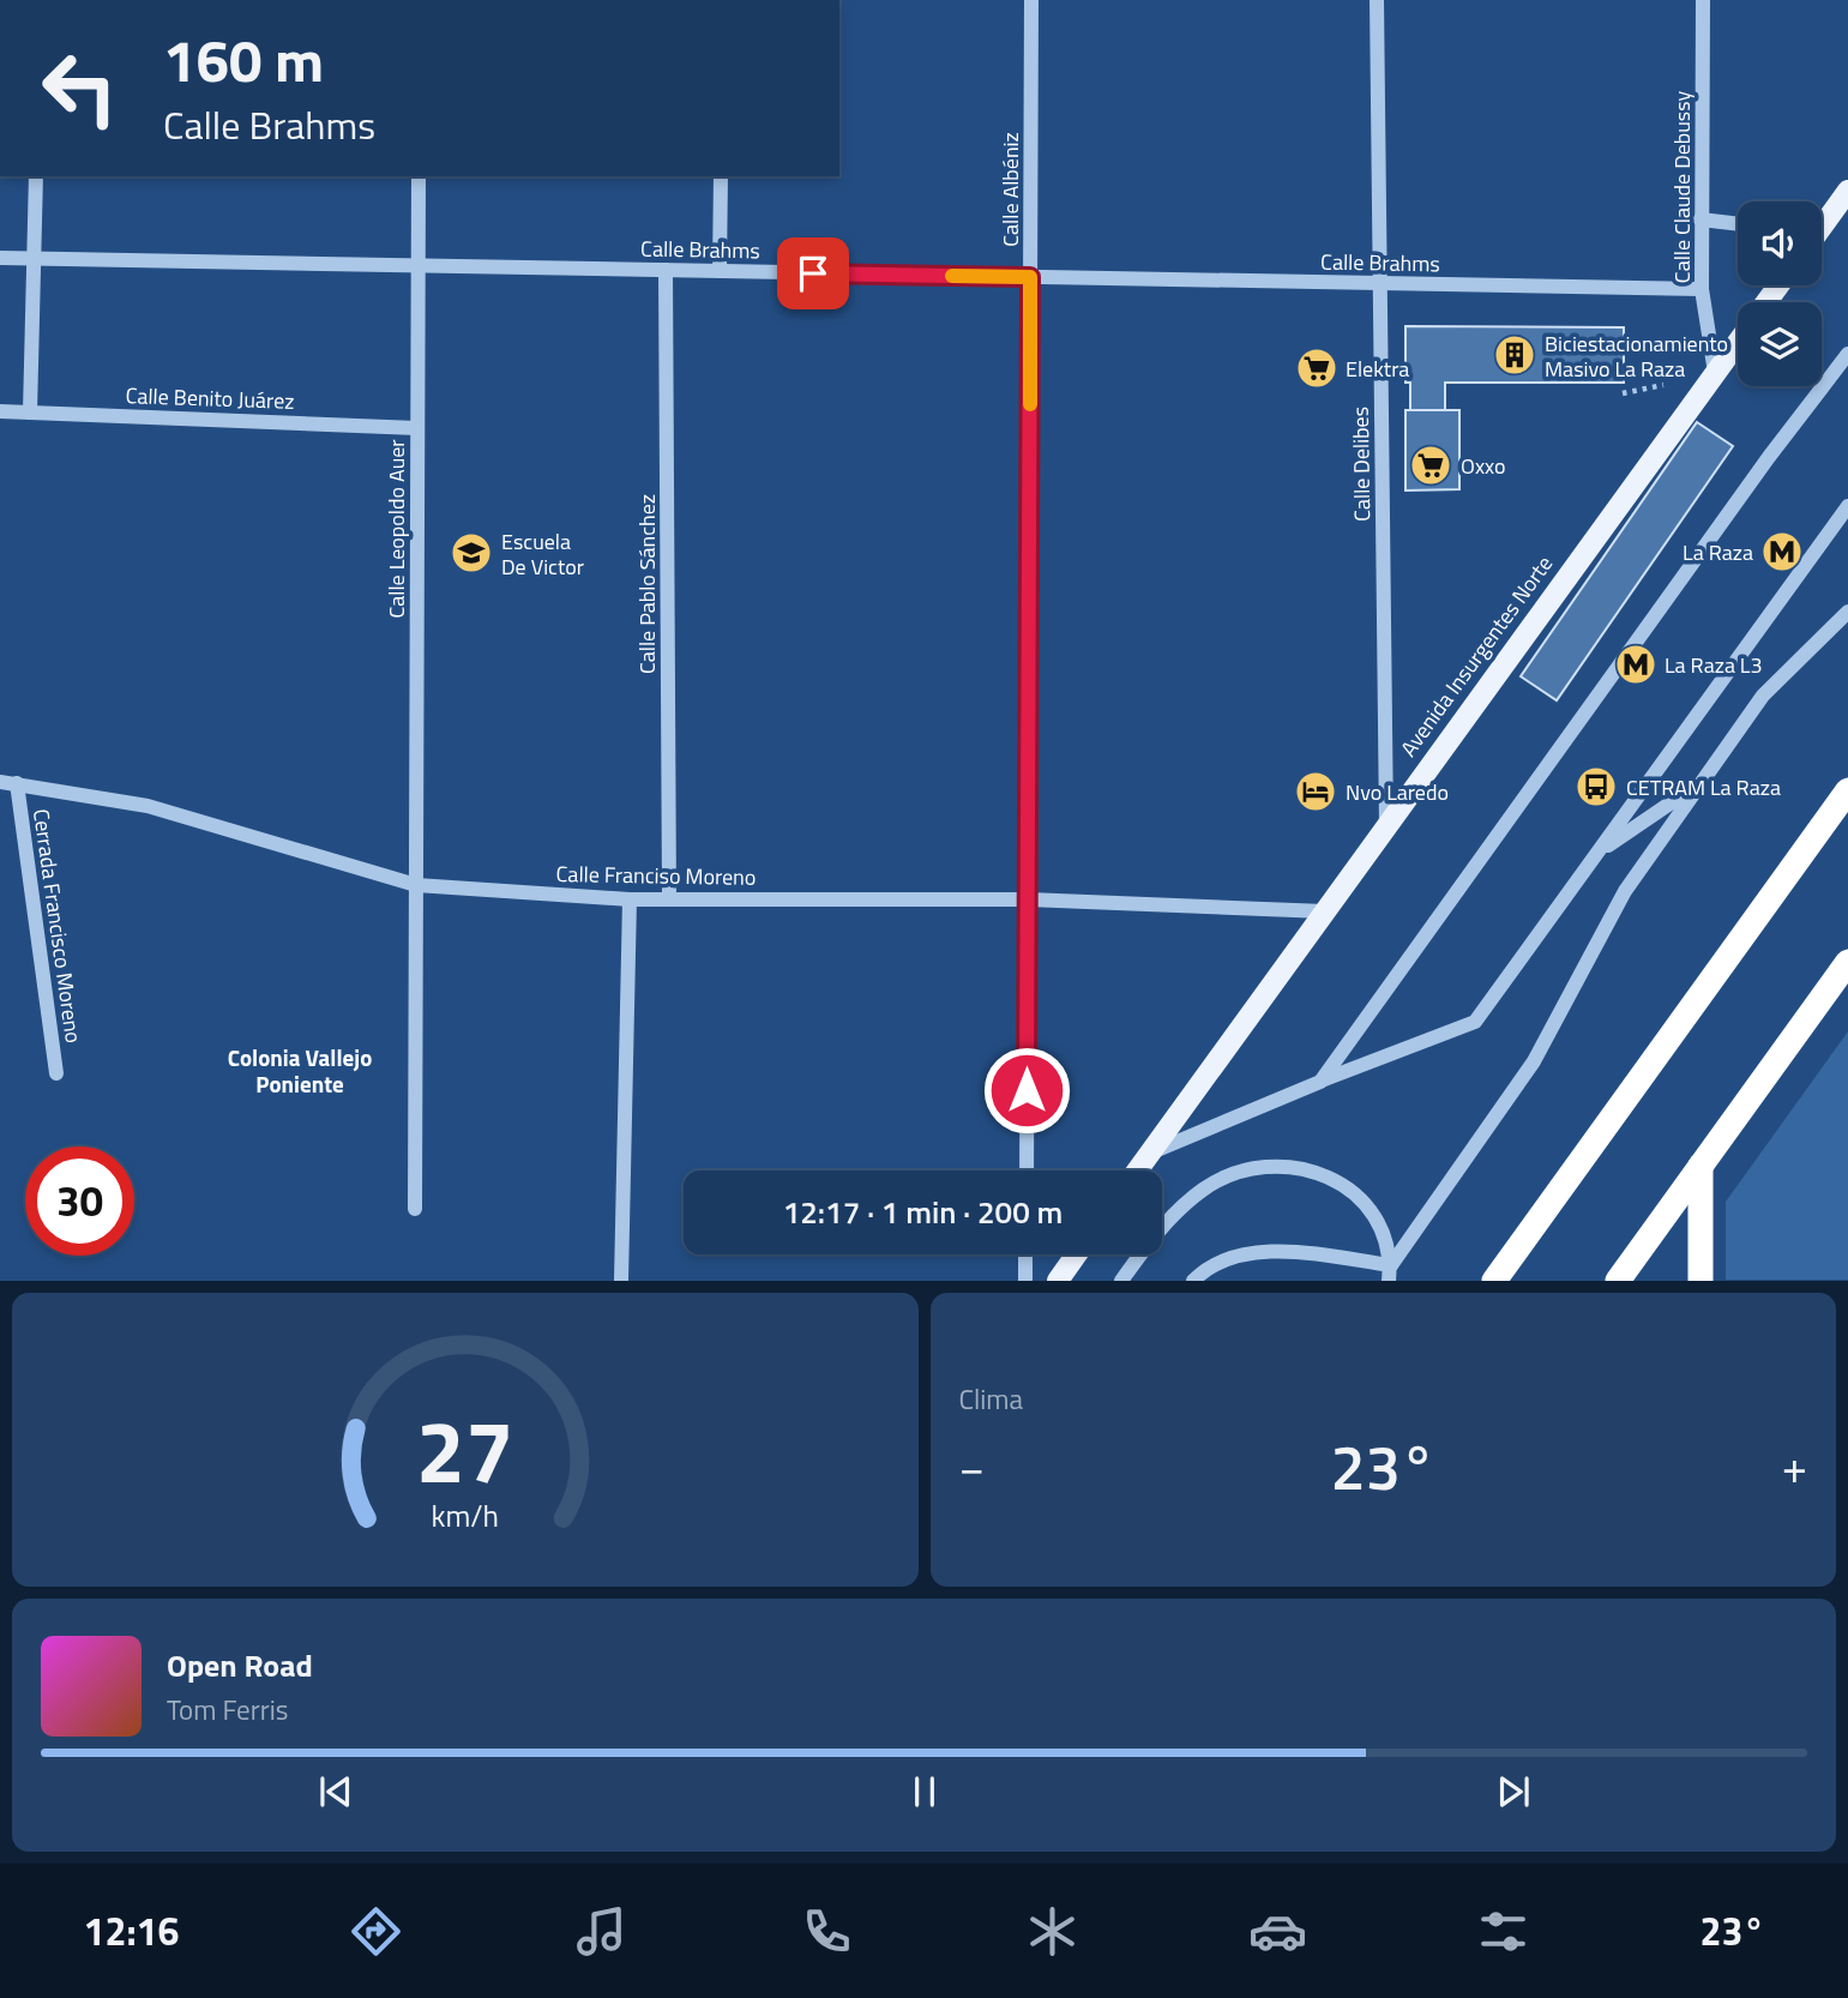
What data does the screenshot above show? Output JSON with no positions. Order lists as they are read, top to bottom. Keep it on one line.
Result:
{"streets":{"main road":["Avenida Insurgentes Norte"],"street":["Calle Claude Debussy","Calle Albéniz","Calle Brahms","Calle Benito Juárez","Calle Delibes","Calle Leopoldo Auer","Calle Pablo Sánchez","Calle Franciso Moreno","Cerrada Francisco Moreno"]},"crossings":[["Calle Claude Debussy","Calle Brahms"],["Calle Claude Debussy","Avenida Insurgentes Norte"],["Calle Albéniz","Calle Brahms"],["Calle Albéniz","Calle Franciso Moreno"],["Calle Brahms","Calle Delibes"],["Calle Brahms","Calle Leopoldo Auer"],["Calle Brahms","Calle Pablo Sánchez"],["Calle Benito Juárez","Calle Leopoldo Auer"],["Calle Delibes","Avenida Insurgentes Norte"],["Calle Leopoldo Auer","Calle Franciso Moreno"],["Calle Pablo Sánchez","Calle Franciso Moreno"],["Avenida Insurgentes Norte","Calle Franciso Moreno"],["Calle Franciso Moreno","Cerrada Francisco Moreno"]],"districts":["Colonia Vallejo Poniente"],"places":{"building":["Biciestacionamiento Masivo La Raza"],"supermarket":["Elektra","Oxxo"],"metro station":["La Raza","La Raza L3"],"school or university":["Escuela De Victor"],"bus stop":["CETRAM La Raza"],"hotel":["Nvo Laredo"]},"page":{"turn":["160 m","Calle Brahms"],"limit":"30","trip":"12:17 · 1 min · 200 m","tile":"Clima","heat":["−","23°","+"],"song":["Open Road","Tom Ferris"],"tabs":["12:16","23°"],"gauge":["27","km/h"]}}
